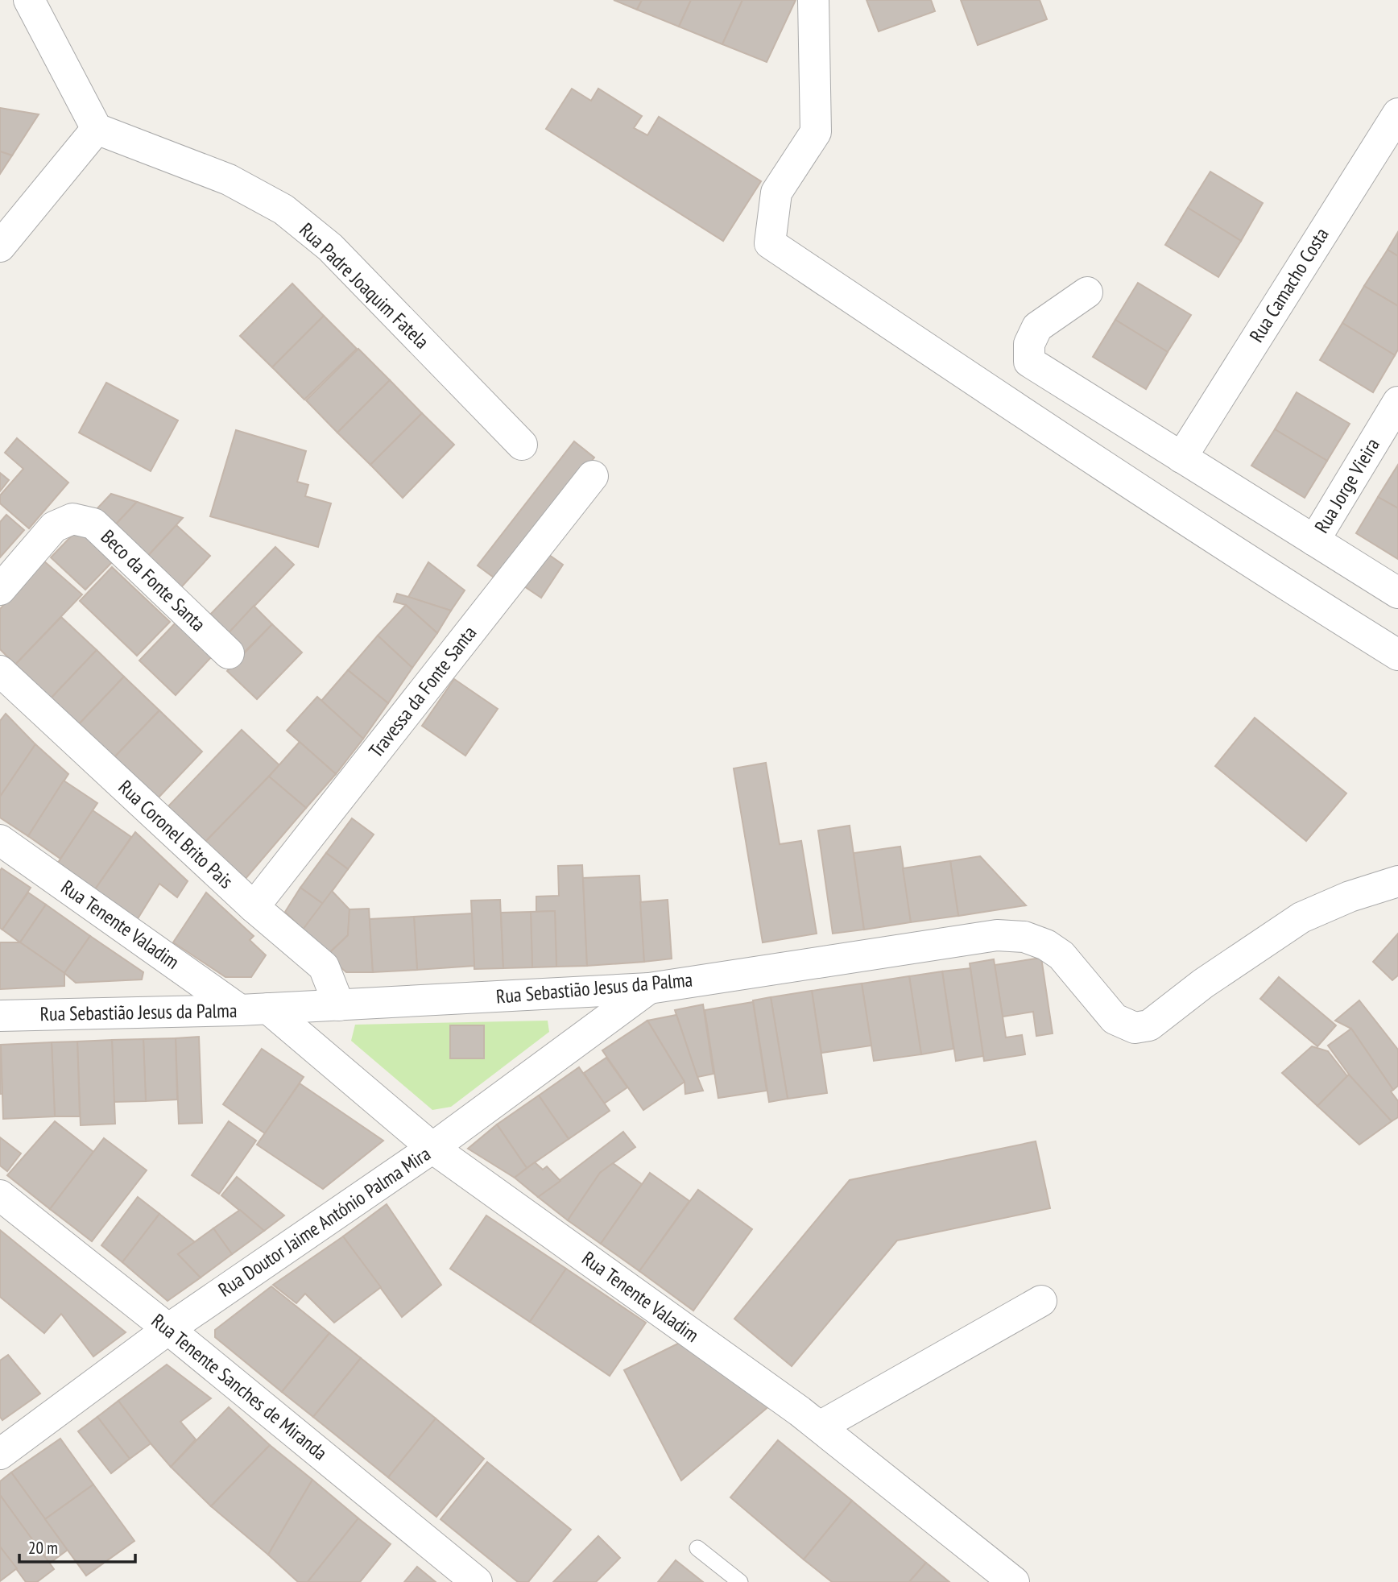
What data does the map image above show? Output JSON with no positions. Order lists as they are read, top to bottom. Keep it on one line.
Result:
{"streets":{"street":["Rua Camacho Costa","Rua Padre Joaquim Fatela","Rua Jorge Vieira","Beco da Fonte Santa","Travessa da Fonte Santa","Rua Coronel Brito Pais","Rua Tenente Valadim","Rua Sebastião Jesus da Palma","Rua Doutor Jaime António Palma Mira","Rua Tenente Sanches de Miranda"]},"crossings":[["Travessa da Fonte Santa","Rua Coronel Brito Pais"],["Rua Coronel Brito Pais","Rua Sebastião Jesus da Palma"],["Rua Tenente Valadim","Rua Sebastião Jesus da Palma"],["Rua Tenente Valadim","Rua Doutor Jaime António Palma Mira"],["Rua Sebastião Jesus da Palma","Rua Doutor Jaime António Palma Mira"],["Rua Doutor Jaime António Palma Mira","Rua Tenente Sanches de Miranda"]],"scale_bar":"20 m"}
